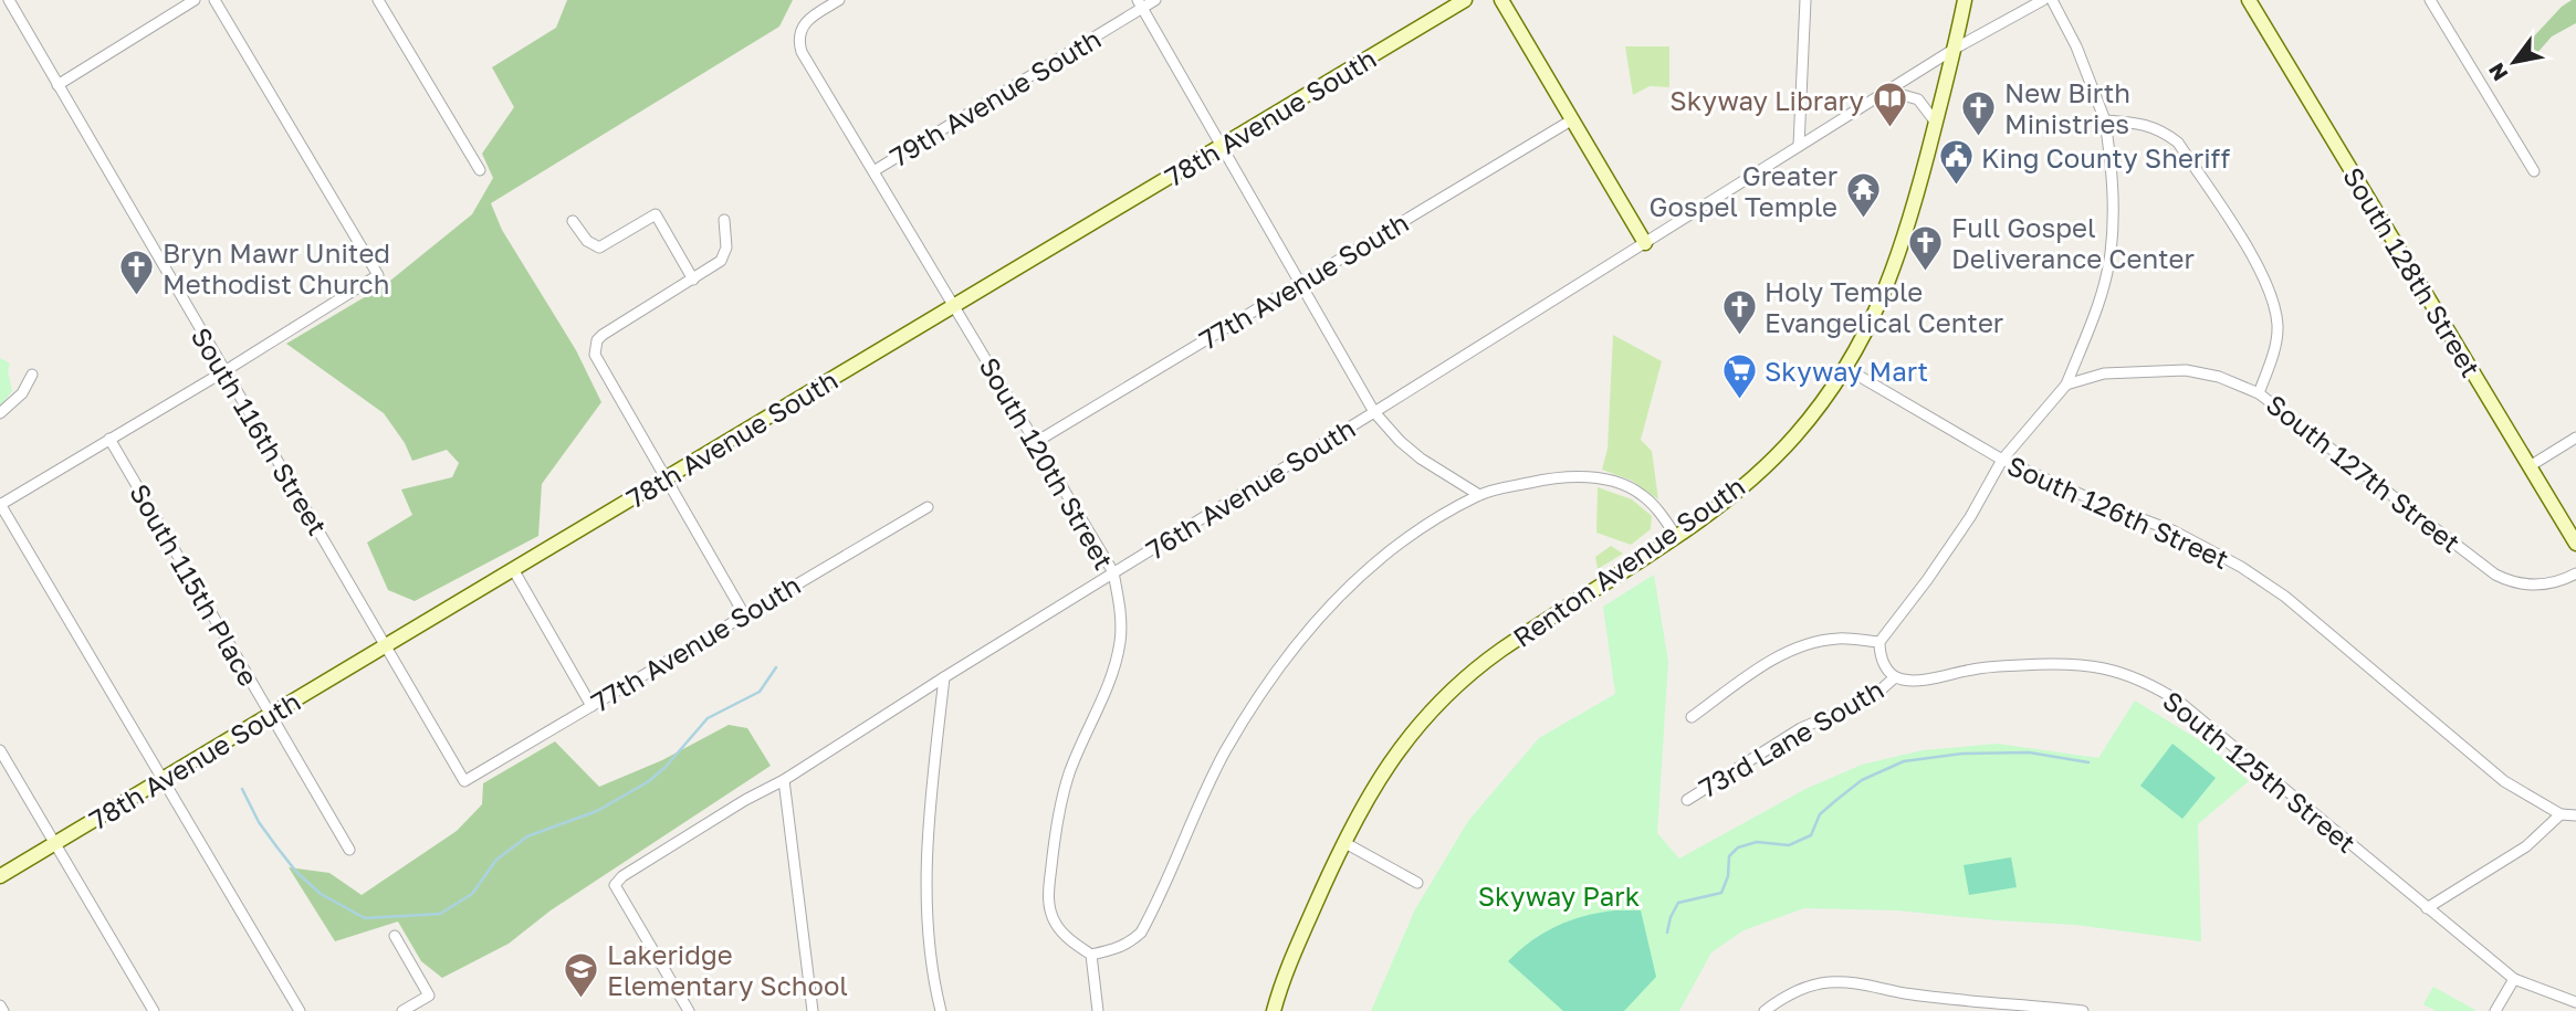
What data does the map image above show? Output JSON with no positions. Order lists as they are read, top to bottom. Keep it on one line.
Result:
{"streets":{"street":["79th Avenue South","78th Avenue South","South 128th Street","77th Avenue South","South 116th Street","South 120th Street","South 127th Street","76th Avenue South","South 126th Street","Renton Avenue South","South 115th Place","73rd Lane South","South 125th Street"]},"crossings":[["79th Avenue South","South 120th Street"],["78th Avenue South","South 116th Street"],["78th Avenue South","South 120th Street"],["78th Avenue South","South 115th Place"],["77th Avenue South","South 116th Street"],["77th Avenue South","South 120th Street"],["South 120th Street","76th Avenue South"],["76th Avenue South","Renton Avenue South"],["South 126th Street","Renton Avenue South"],["73rd Lane South","South 125th Street"]],"parks":["Skyway Park"],"places":{"library":["Skyway Library"],"church":["New Birth Ministries","Full Gospel Deliverance Center","Bryn Mawr United Methodist Church","Holy Temple Evangelical Center"],"public building":["King County Sheriff"],"temple":["Greater Gospel Temple"],"supermarket":["Skyway Mart"],"school or university":["Lakeridge Elementary School"]},"north":"bottom left"}
